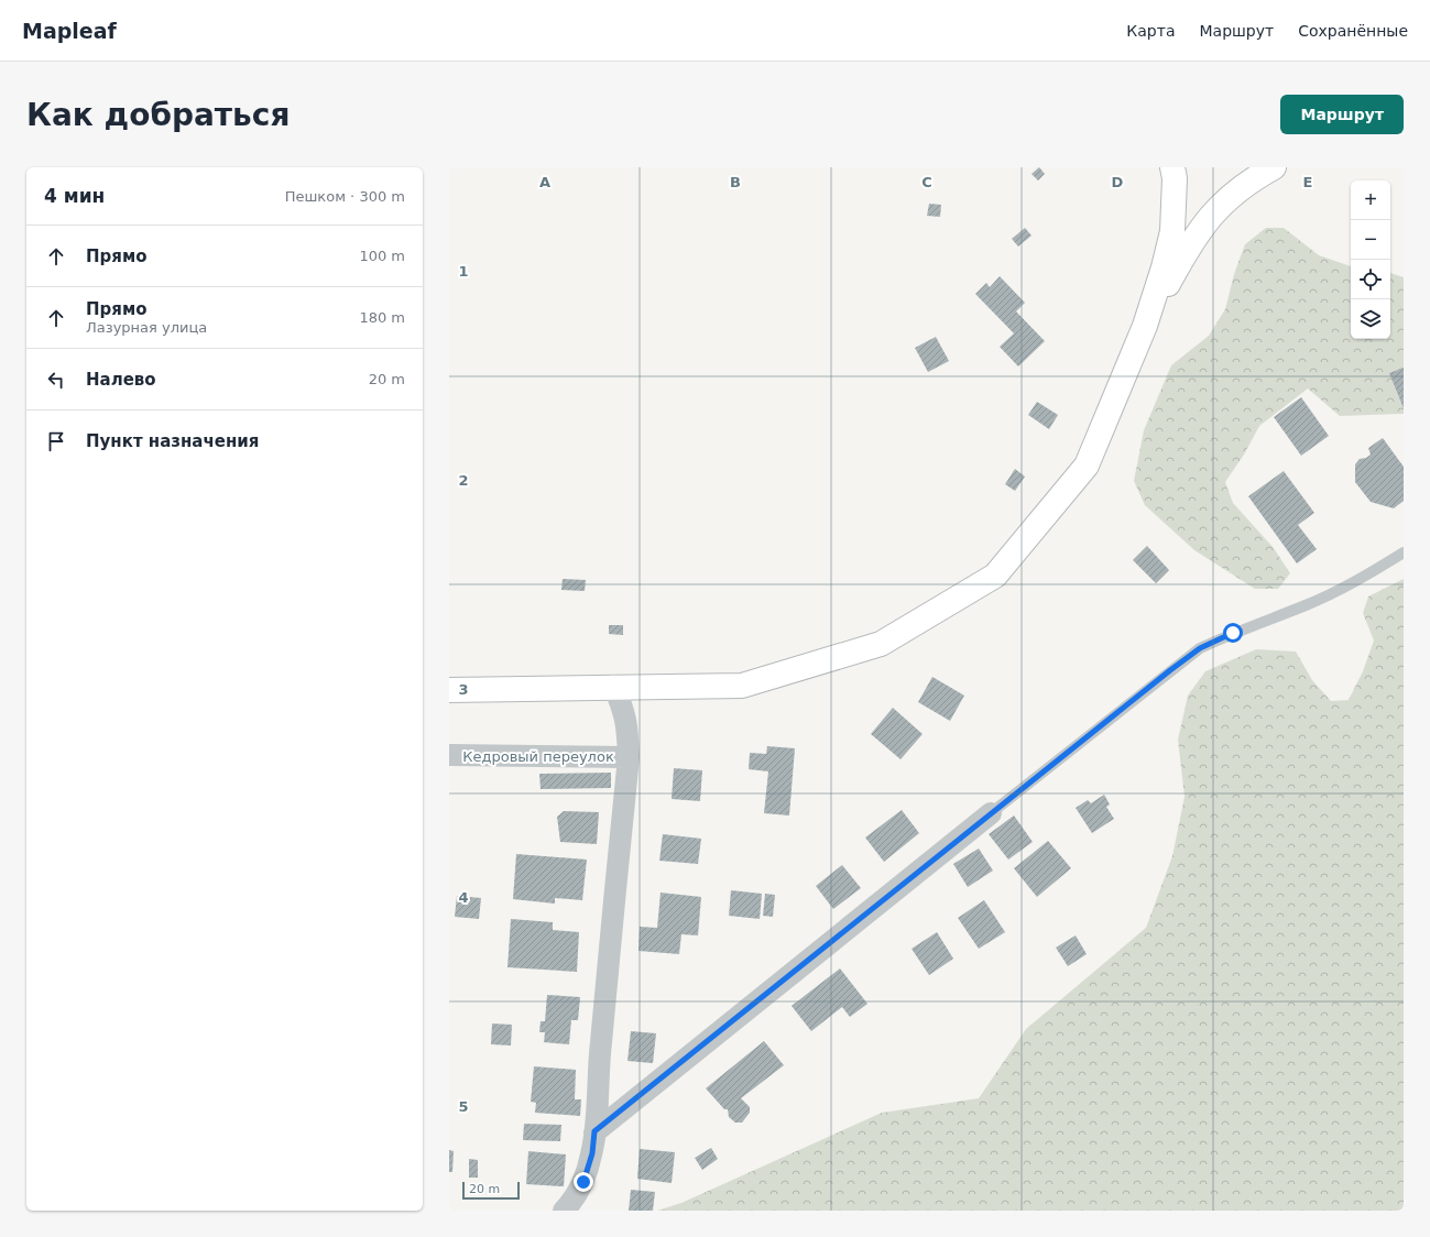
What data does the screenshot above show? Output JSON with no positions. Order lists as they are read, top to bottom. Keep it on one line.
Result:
{"streets":{"street":["Кедровый переулок"]},"scale_bar":"20 m","page":{"header":"Mapleaf","nav":["Карта","Маршрут","Сохранённые"],"buttons":"Маршрут","title":"Как добраться","heading":["4 мин","Пешком · 300 m"],"map_buttons":["+","−"],"list":[["Прямо","100 m"],["Прямо","Лазурная улица","180 m"],["Налево","20 m"],"Пункт назначения"],"scale":"20 m"},"grid":{"columns":["A","B","C","D","E"],"rows":["1","2","3","4","5"]}}
